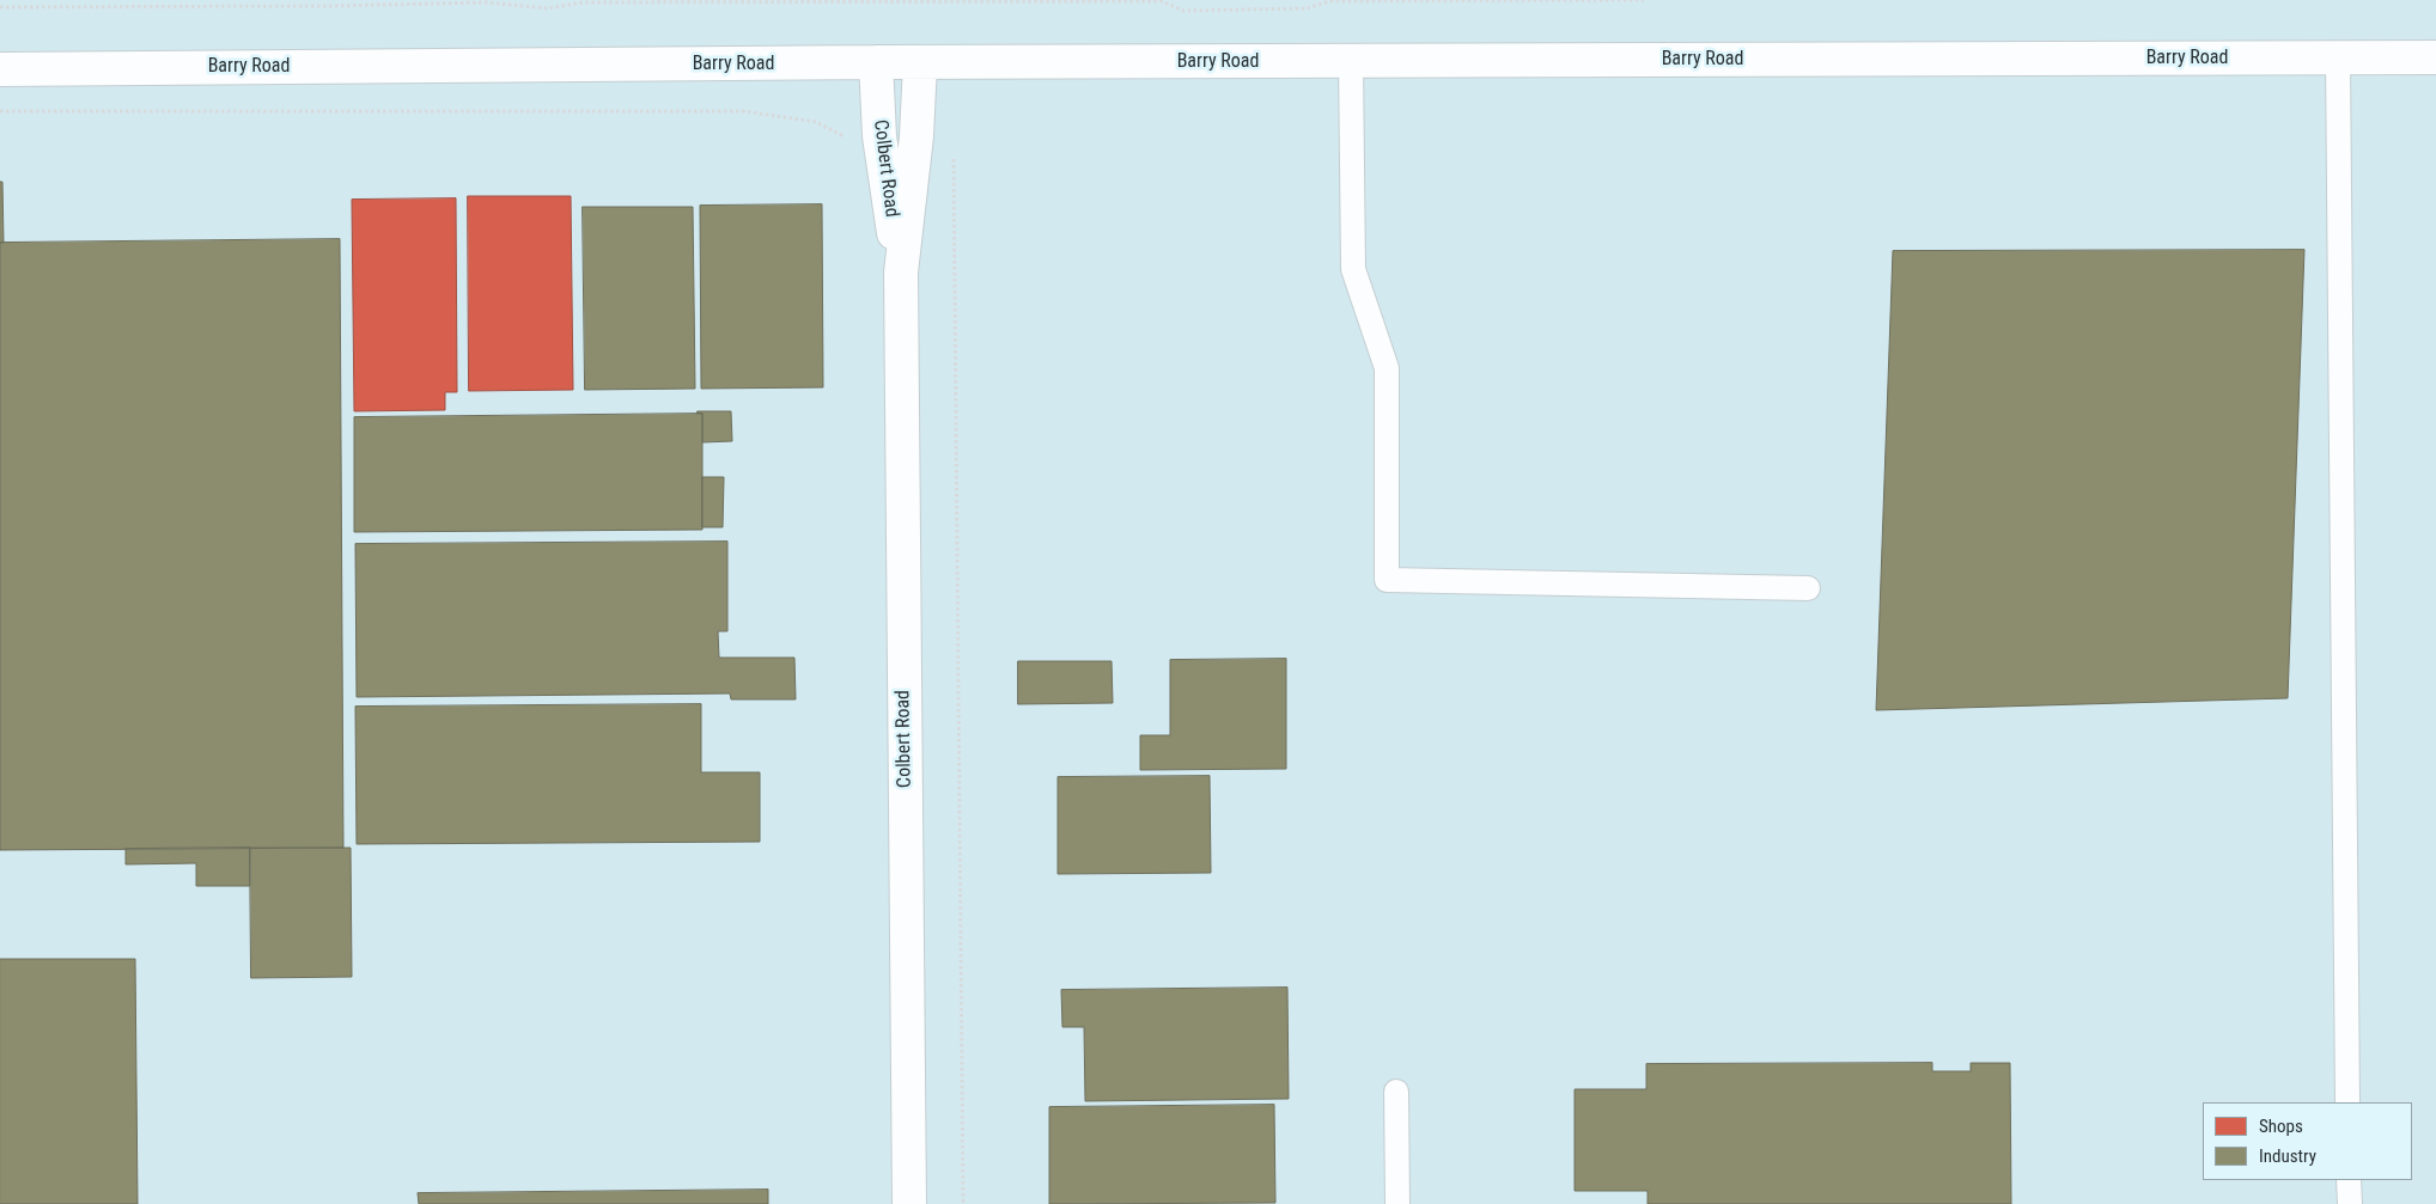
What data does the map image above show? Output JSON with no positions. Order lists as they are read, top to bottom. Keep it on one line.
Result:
{"streets":{"street":["Barry Road","Colbert Road"]},"crossings":[["Barry Road","Colbert Road"]],"legend":["Shops","Industry"]}
